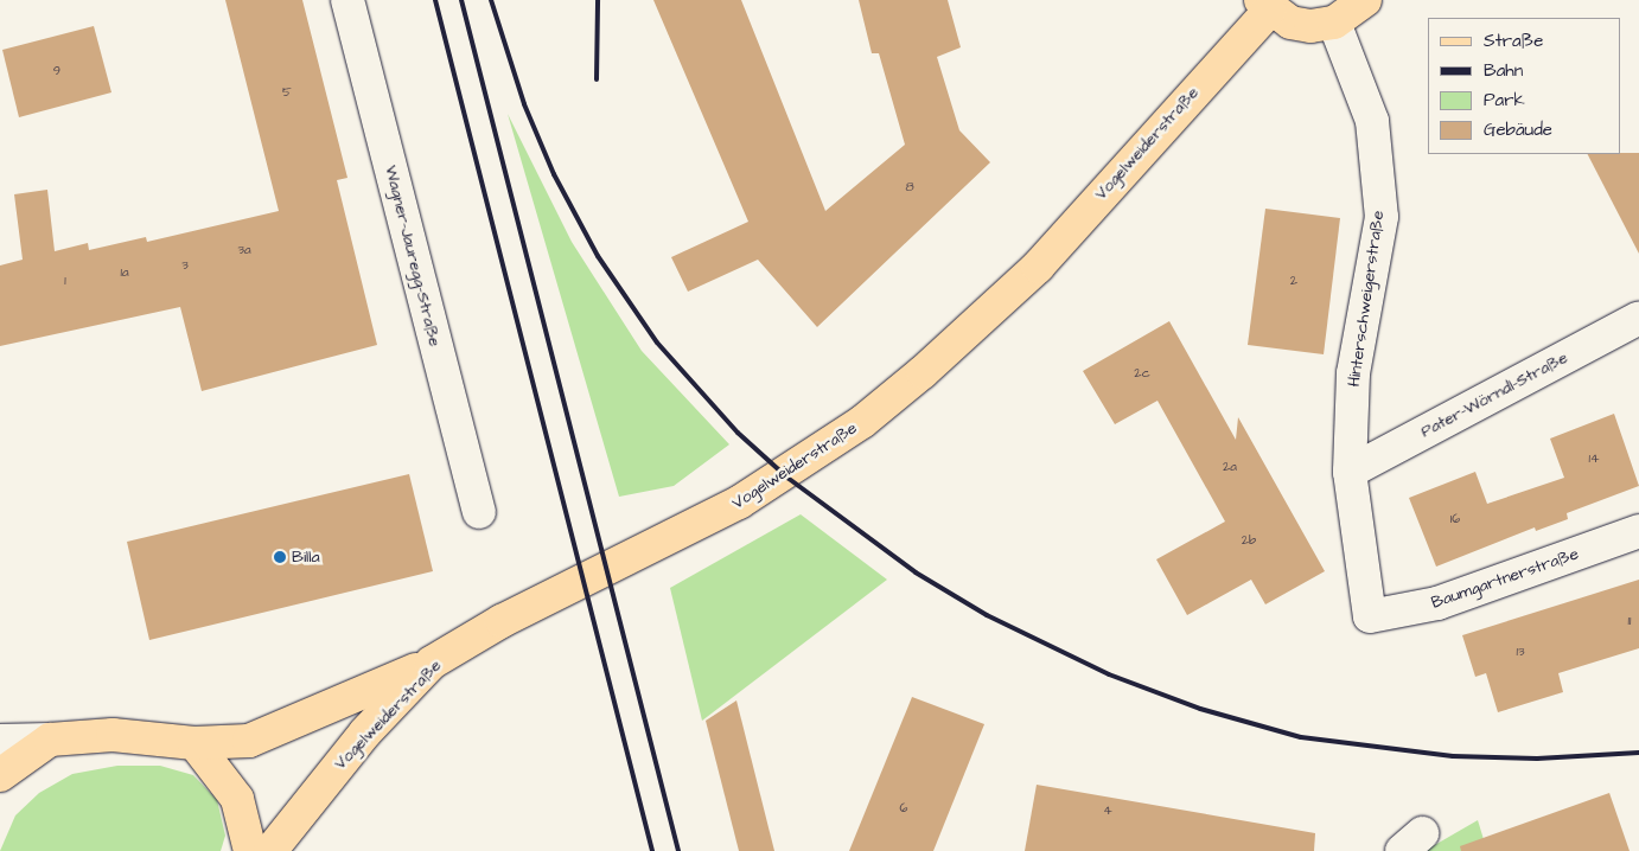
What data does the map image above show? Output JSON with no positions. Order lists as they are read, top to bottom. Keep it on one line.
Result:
{"streets":{"main road":["Vogelweiderstraße"],"street":["Wagner-Jauregg-Straße","Hinterschweigerstraße","Pater-Wörndl-Straße","Baumgartnerstraße"]},"crossings":[["Hinterschweigerstraße","Pater-Wörndl-Straße"],["Hinterschweigerstraße","Baumgartnerstraße"]],"places":["Billa"],"house_numbers":["9","5","8","3a","3","1a","1","2","2c","14","2a","16","2b","11","13","6","4"],"legend":["Straße","Bahn","Park","Gebäude"]}
